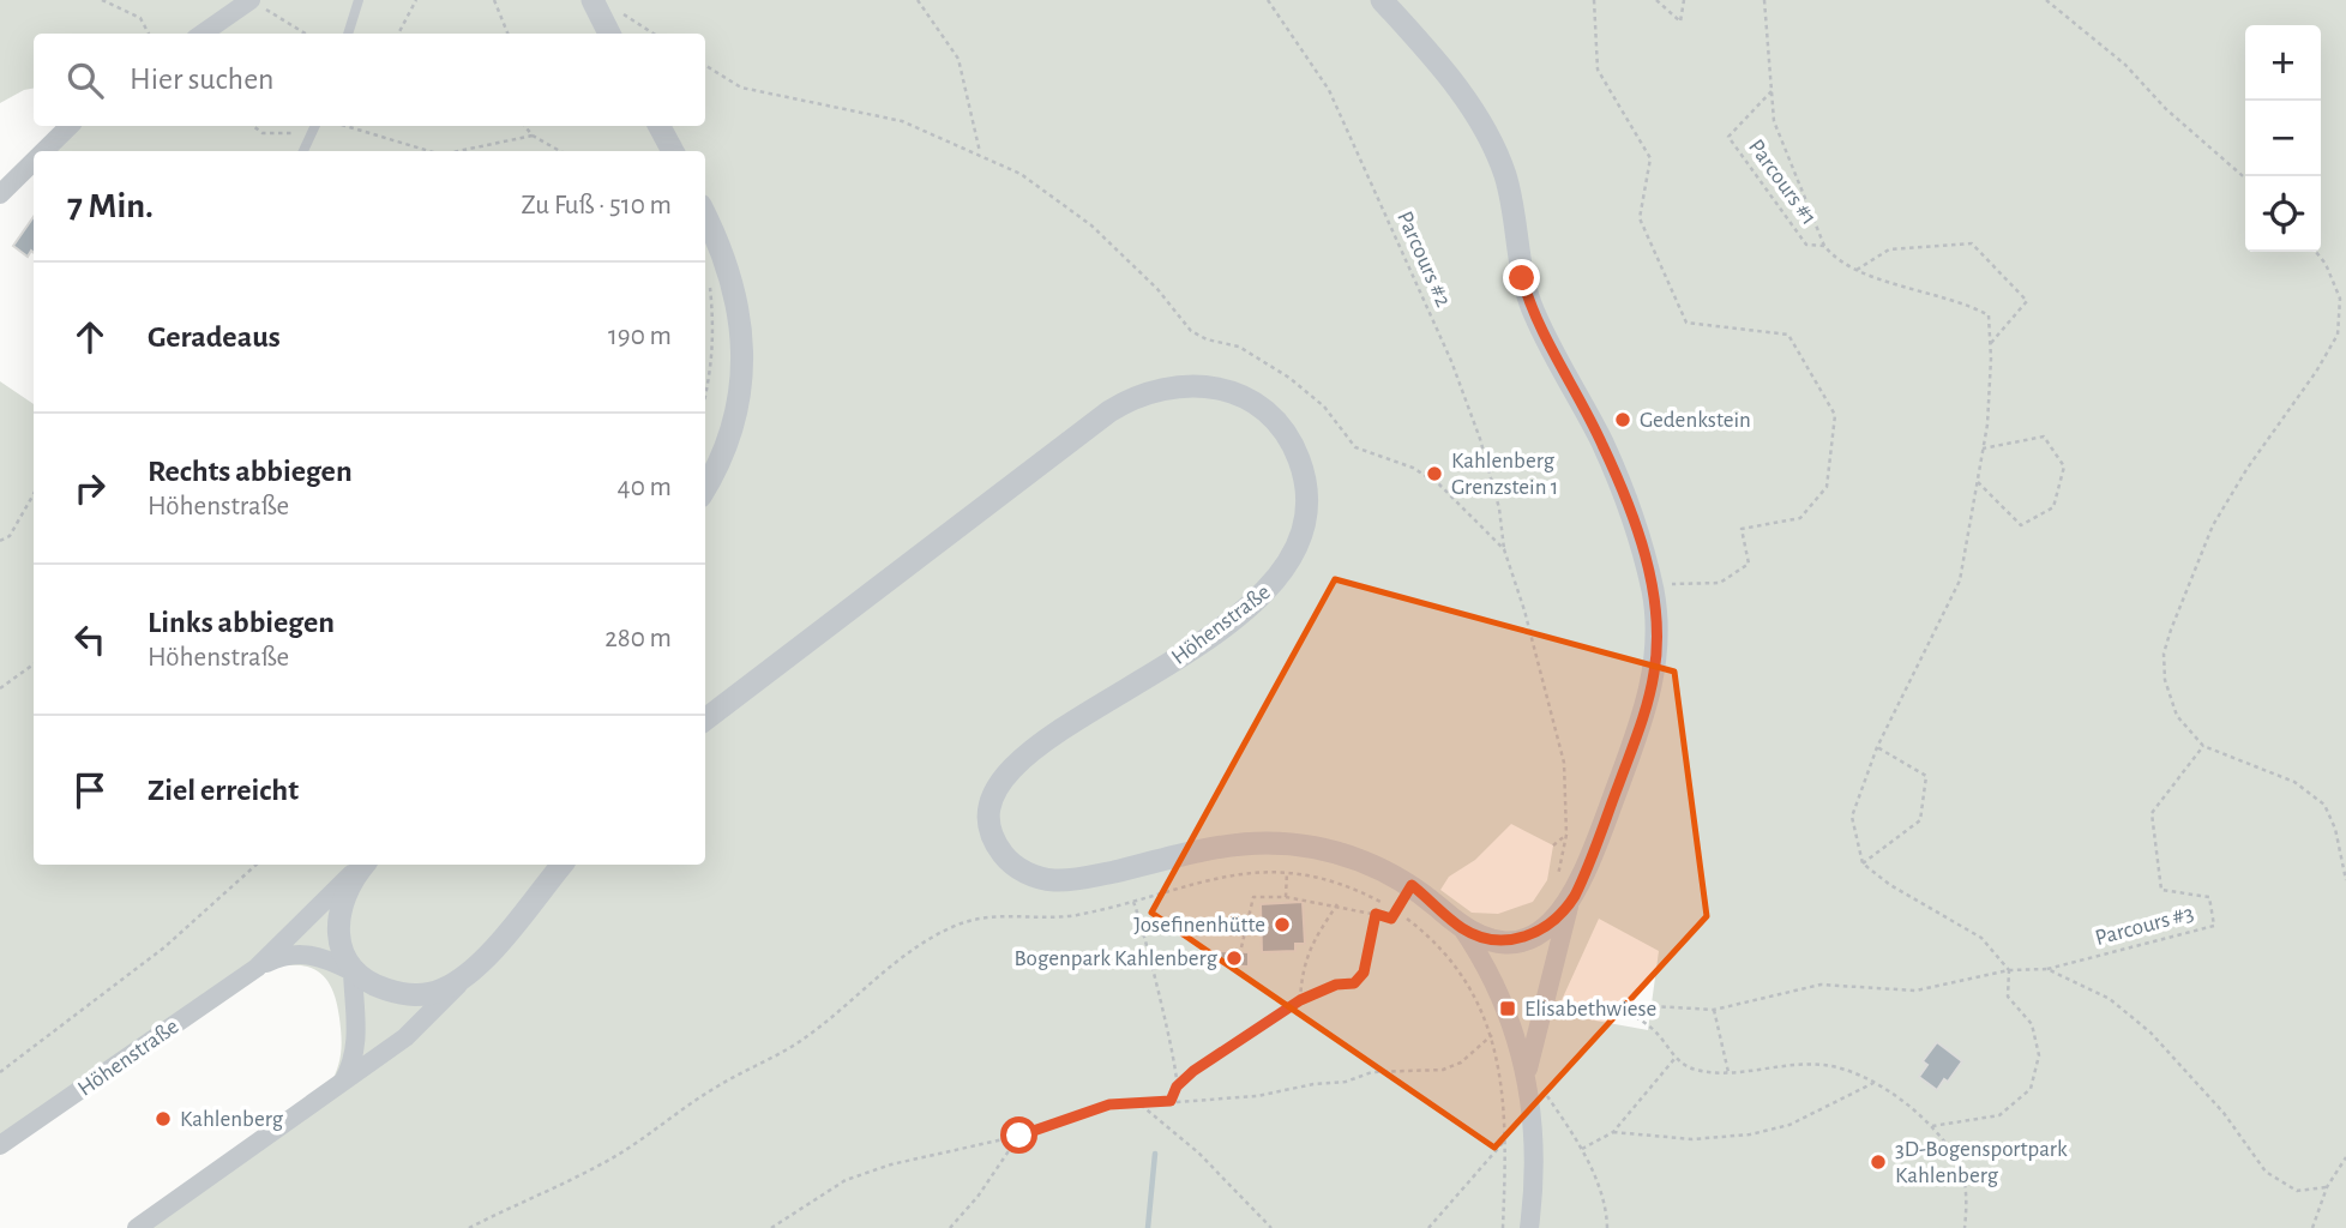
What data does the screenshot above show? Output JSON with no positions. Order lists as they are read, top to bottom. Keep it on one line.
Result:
{"streets":{"street":["Höhenstraße"],"path":["Parcours #1","Parcours #2","Parcours #3"]},"places":{"other":["Gedenkstein","Kahlenberg Grenzstein 1","Josefinenhütte","Bogenpark Kahlenberg","Kahlenberg","3D-Bogensportpark Kahlenberg"],"transit":["Elisabethwiese"]},"page":{"map_buttons":["+","−"],"search":"Hier suchen","heading":["7 Min.","Zu Fuß · 510 m"],"list":[["Geradeaus","190 m"],["Rechts abbiegen","Höhenstraße","40 m"],["Links abbiegen","Höhenstraße","280 m"],"Ziel erreicht"]}}
